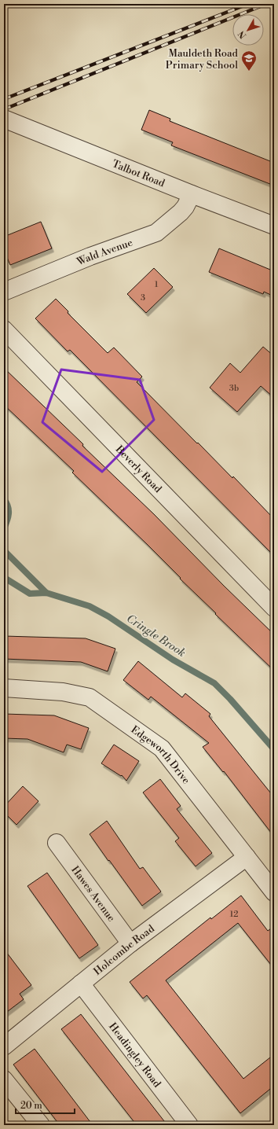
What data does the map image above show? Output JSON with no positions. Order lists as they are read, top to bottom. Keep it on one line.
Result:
{"streets":{"street":["Talbot Road","Wald Avenue","Beverly Road","Edgeworth Drive","Hawes Avenue","Holcombe Road","Headingley Road"]},"crossings":[["Talbot Road","Wald Avenue"],["Edgeworth Drive","Holcombe Road"],["Hawes Avenue","Holcombe Road"],["Holcombe Road","Headingley Road"]],"water":["Cringle Brook"],"places":{"school or university":["Mauldeth Road Primary School"]},"house_numbers":["1","3","3b","12"],"scale_bar":"20 m","north":"bottom left"}
